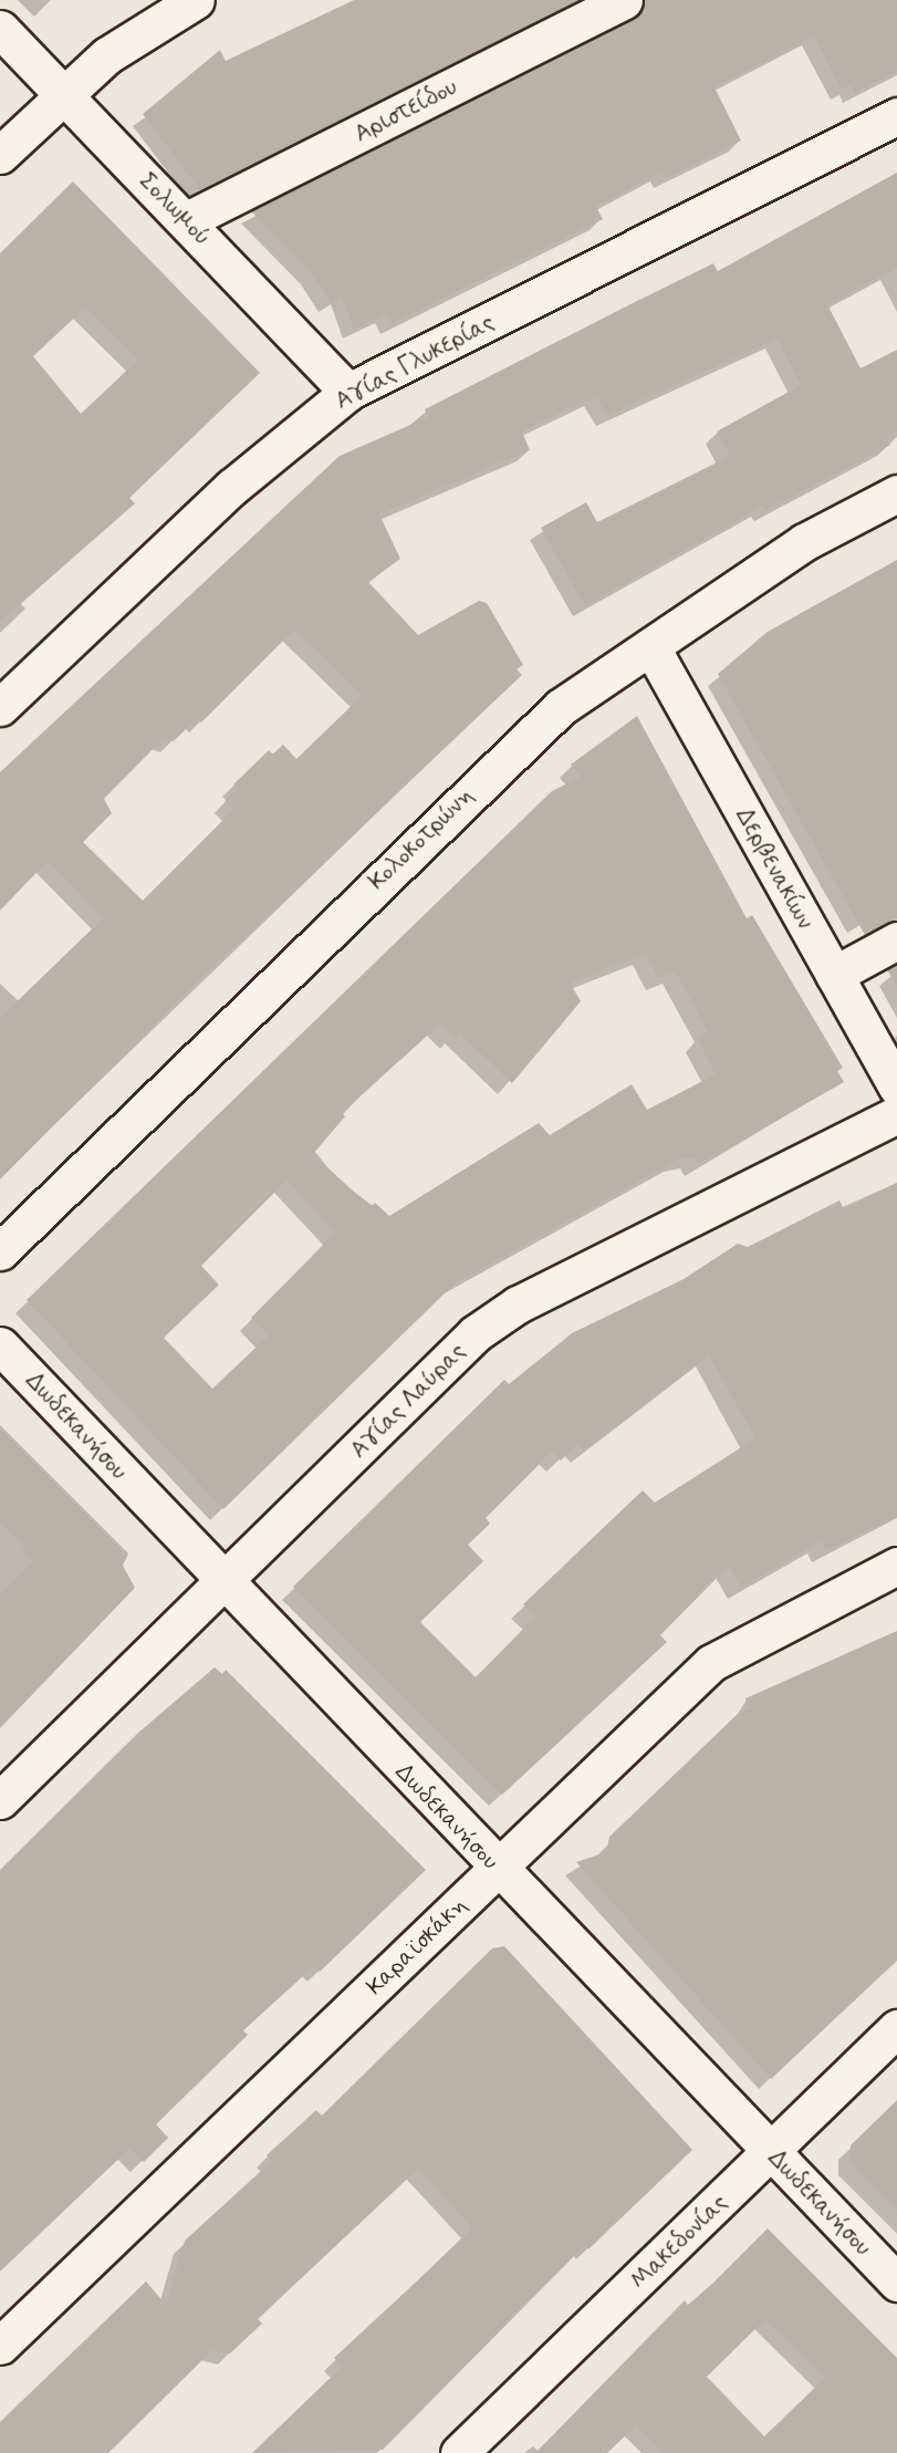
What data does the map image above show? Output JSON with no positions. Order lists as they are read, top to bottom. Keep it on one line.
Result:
{"streets":{"street":["Αριστείδου","Σολωμού","Αγίας Γλυκερίας","Κολοκοτρώνη","Δερβενακίων","Αγίας Λαύρας","Δωδεκανήσου","Καραϊσκάκη","Μακεδονίας"]},"crossings":[["Αριστείδου","Σολωμού"],["Σολωμού","Αγίας Γλυκερίας"],["Κολοκοτρώνη","Δερβενακίων"],["Αγίας Λαύρας","Δωδεκανήσου"],["Δωδεκανήσου","Καραϊσκάκη"],["Δωδεκανήσου","Μακεδονίας"]]}
